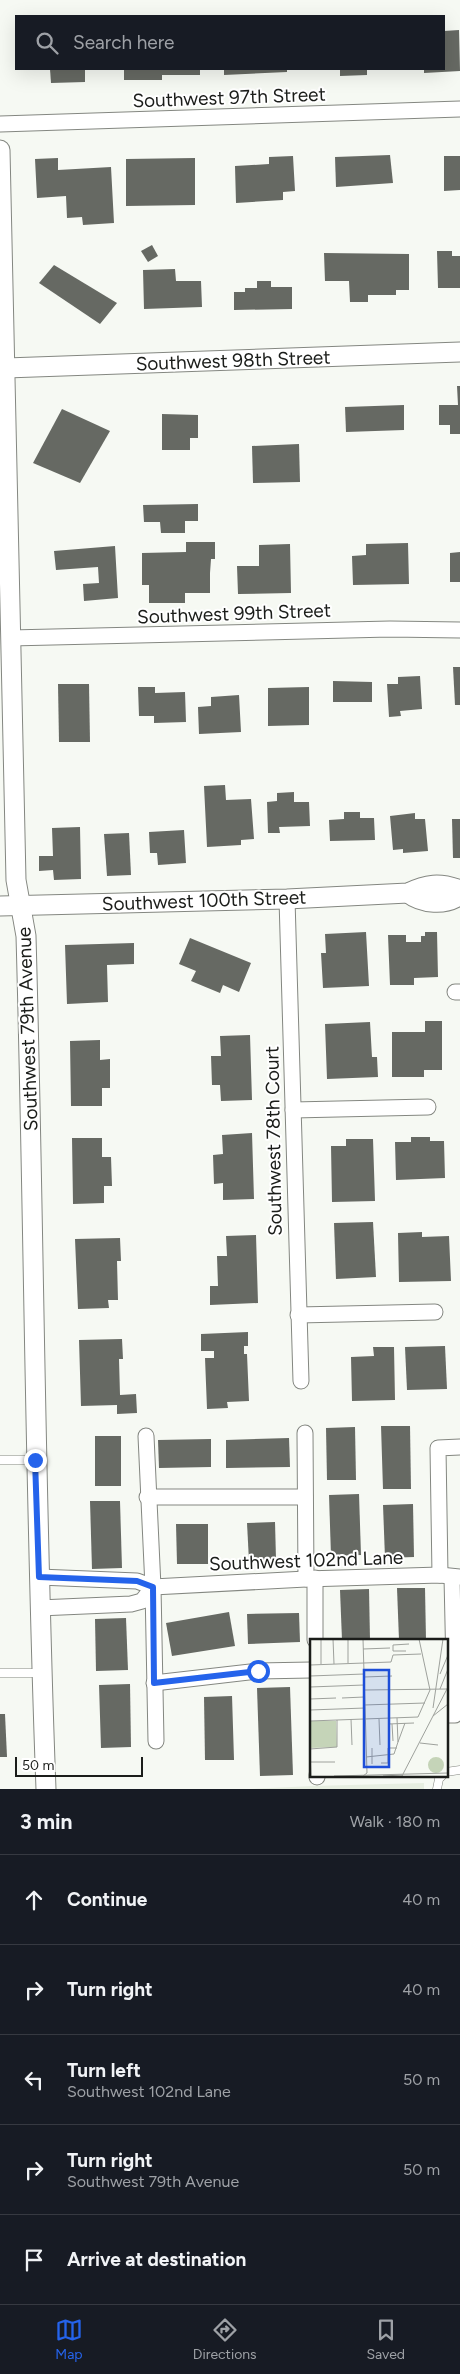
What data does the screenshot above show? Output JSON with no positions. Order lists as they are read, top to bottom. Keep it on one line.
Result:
{"streets":{"street":["Southwest 97th Street","Southwest 98th Street","Southwest 99th Street","Southwest 100th Street","Southwest 79th Avenue","Southwest 78th Court","Southwest 102nd Lane"]},"crossings":[["Southwest 98th Street","Southwest 79th Avenue"],["Southwest 99th Street","Southwest 79th Avenue"],["Southwest 100th Street","Southwest 79th Avenue"],["Southwest 100th Street","Southwest 78th Court"],["Southwest 79th Avenue","Southwest 102nd Lane"]],"scale_bar":"50 m","page":{"search":"Search here","scale":"50 m","heading":["3 min","Walk · 180 m"],"list":[["Continue","40 m"],["Turn right","40 m"],["Turn left","Southwest 102nd Lane","50 m"],["Turn right","Southwest 79th Avenue","50 m"],"Arrive at destination"],"nav":["Map","Directions","Saved"]}}
